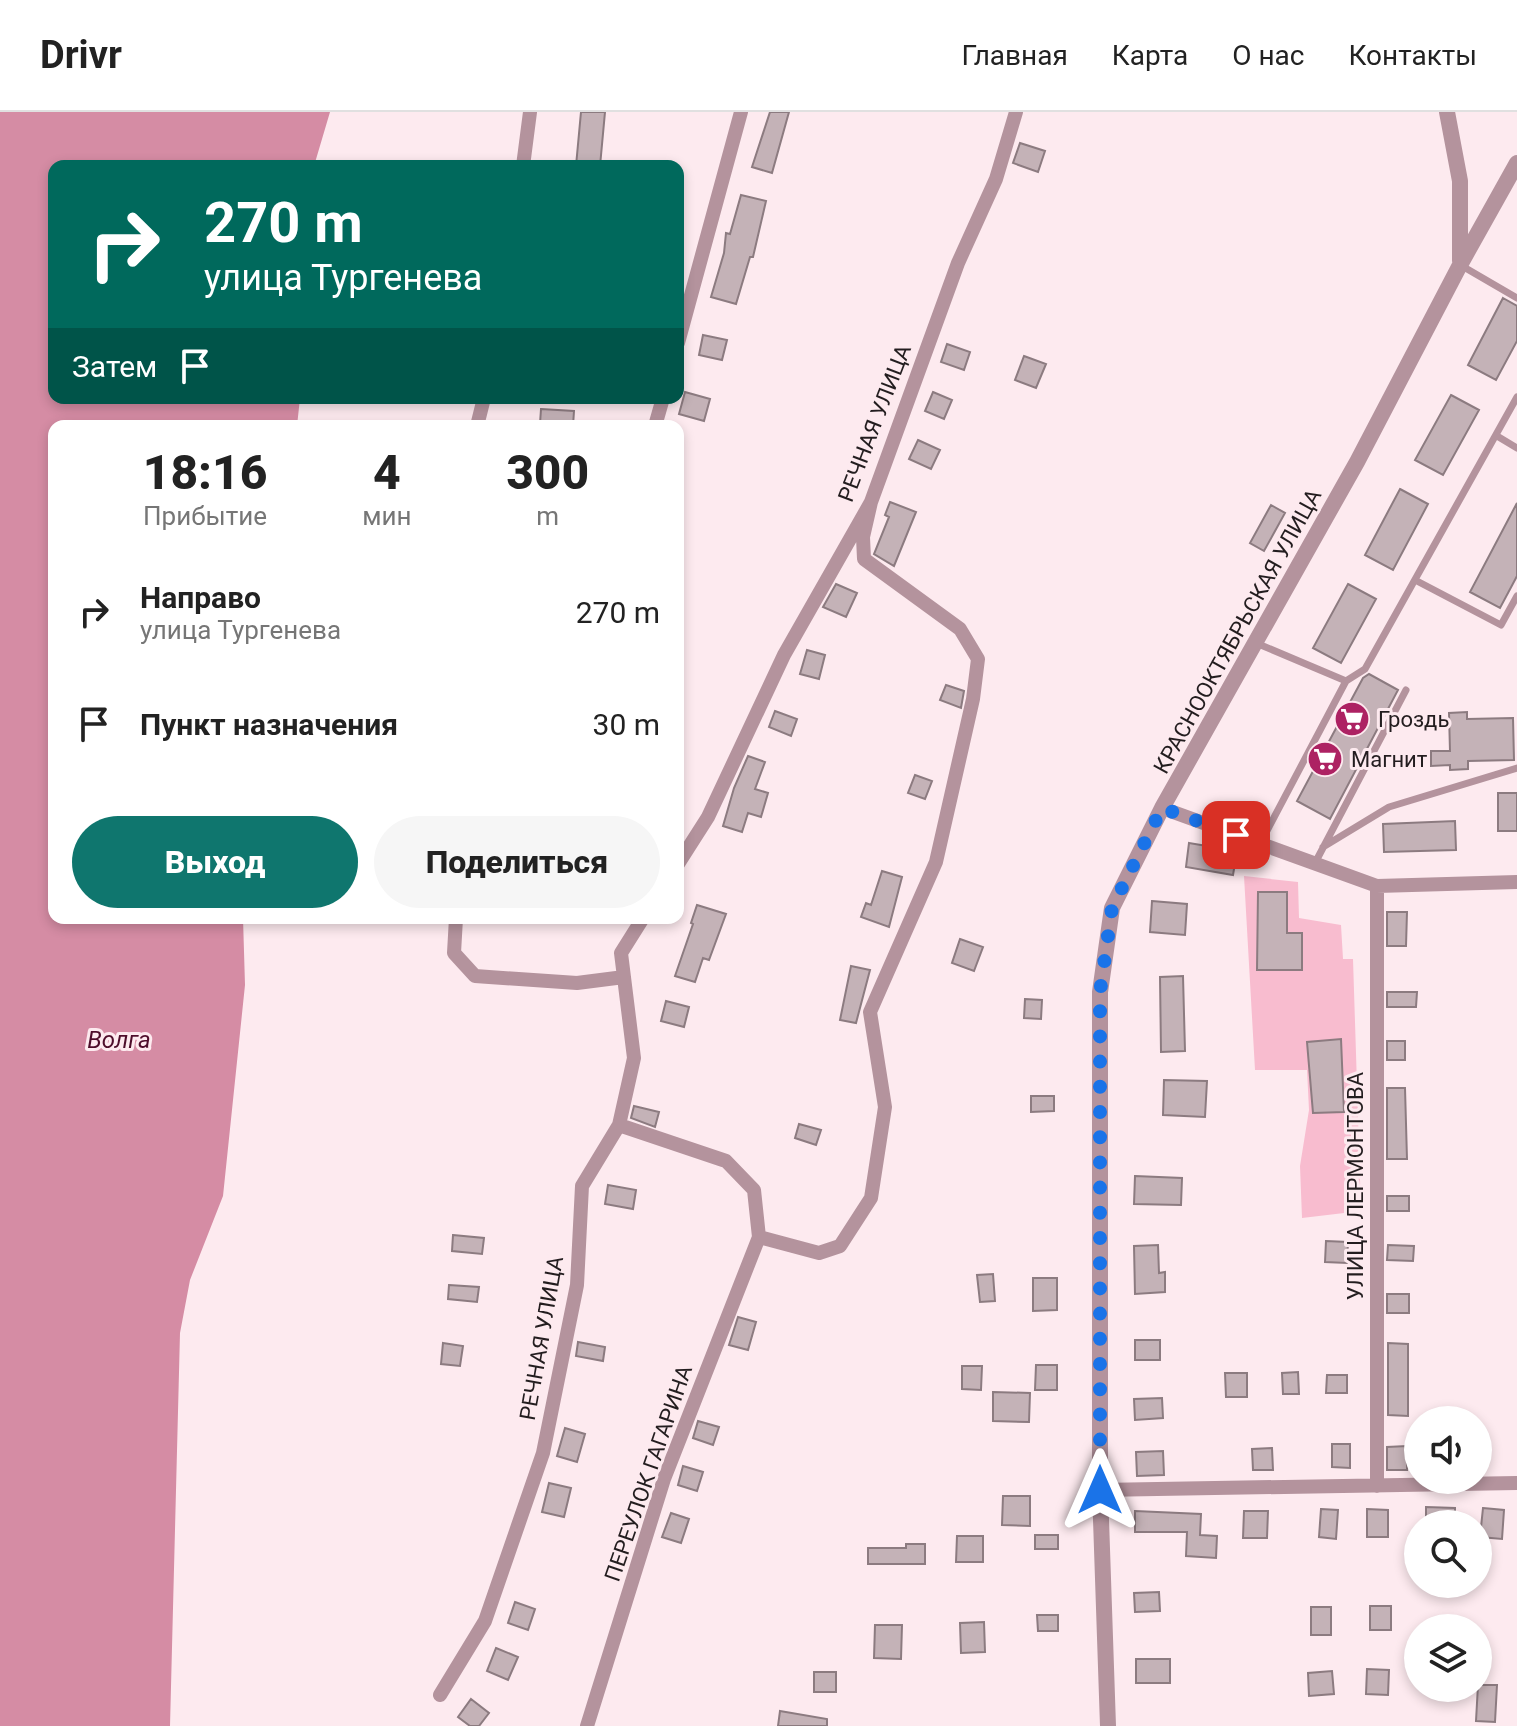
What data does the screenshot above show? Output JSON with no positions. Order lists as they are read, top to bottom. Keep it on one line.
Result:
{"streets":{"street":["РЕЧНАЯ УЛИЦА","КРАСНООКТЯБРЬСКАЯ УЛИЦА","УЛИЦА ЛЕРМОНТОВА","ПЕРЕУЛОК ГАГАРИНА"]},"water":["Волга"],"places":{"supermarket":["Гроздь","Магнит"]},"page":{"header":"Drivr","nav":["Главная","Карта","О нас","Контакты"],"turn":["270 m","улица Тургенева"],"then":"Затем","eta":["18:16","Прибытие","4","мин","300","m"],"list":[{"name":"Направо","note":"улица Тургенева","value":"270 m"},{"name":"Пункт назначения","value":"30 m"}],"buttons":["Выход","Поделиться"]}}
